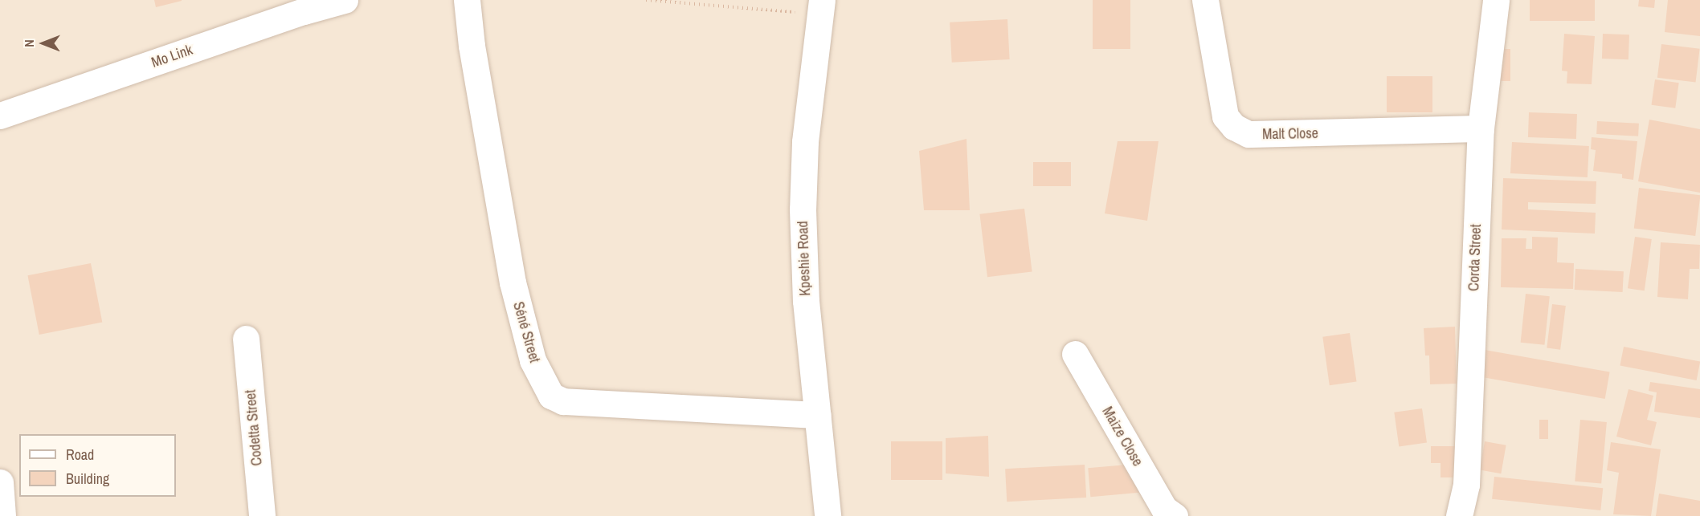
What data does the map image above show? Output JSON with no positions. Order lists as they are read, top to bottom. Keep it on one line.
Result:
{"streets":{"street":["Mo Link","Malt Close","Corda Street","Kpeshie Road","Séné Street","Codetta Street","Maize Close"]},"crossings":[["Malt Close","Corda Street"],["Kpeshie Road","Séné Street"]],"legend":["Road","Building"],"north":"left"}
